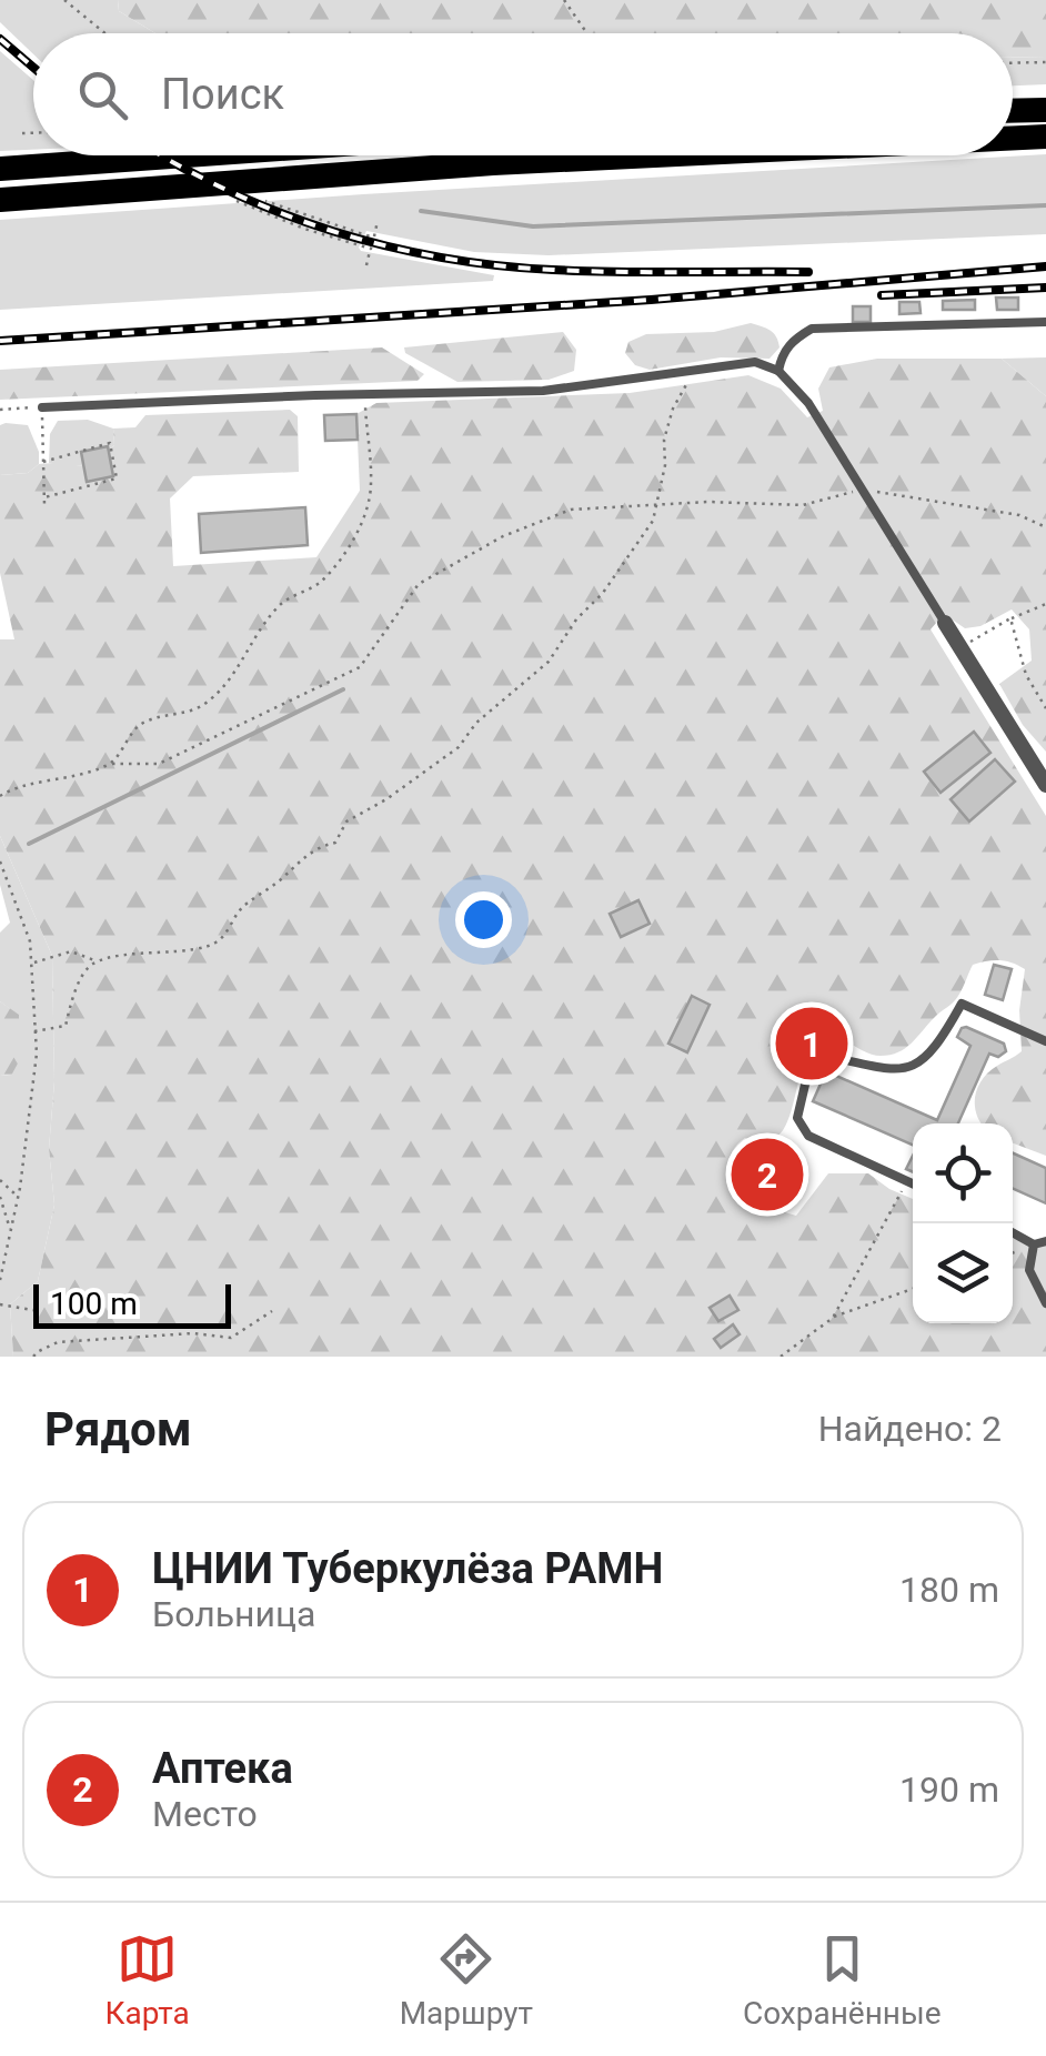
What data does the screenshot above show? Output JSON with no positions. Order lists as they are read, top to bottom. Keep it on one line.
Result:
{"scale_bar":"100 m","page":{"search":"Поиск","pins":["1","2"],"scale":"100 m","heading":["Рядом","Найдено: 2"],"list":[{"mark":"1","name":"ЦНИИ Туберкулёза РАМН","note":"Больница","value":"180 m"},{"mark":"2","name":"Аптека","note":"Место","value":"190 m"}],"nav":["Карта","Маршрут","Сохранённые"]}}
